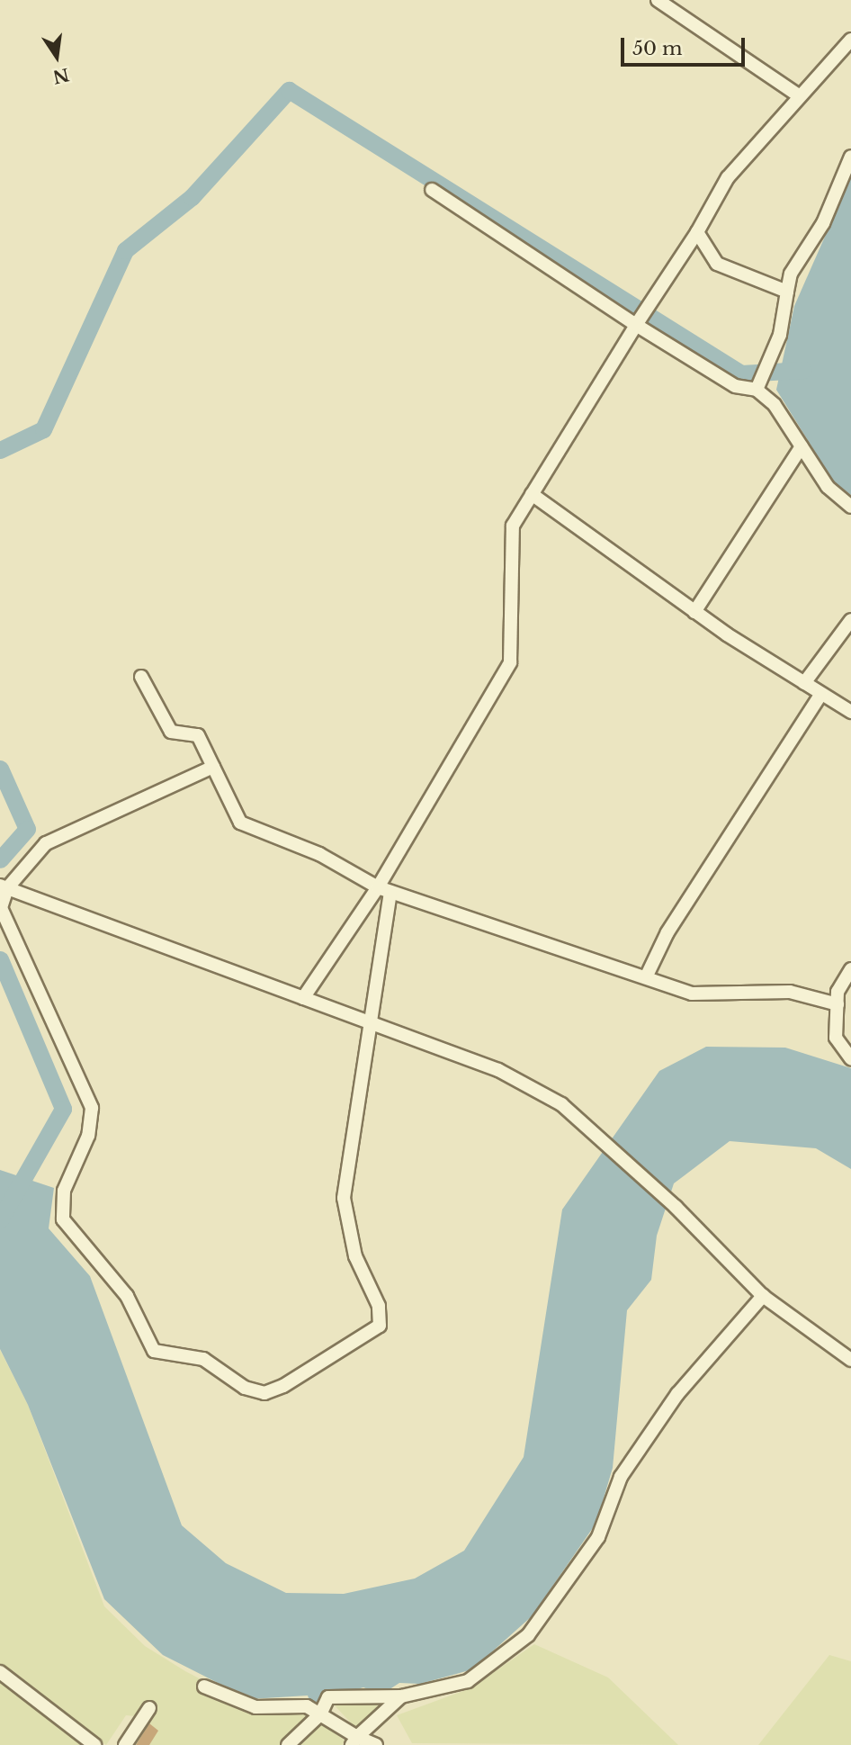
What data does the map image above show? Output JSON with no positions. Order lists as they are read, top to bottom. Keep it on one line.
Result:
{"scale_bar":"50 m","north":"bottom"}
